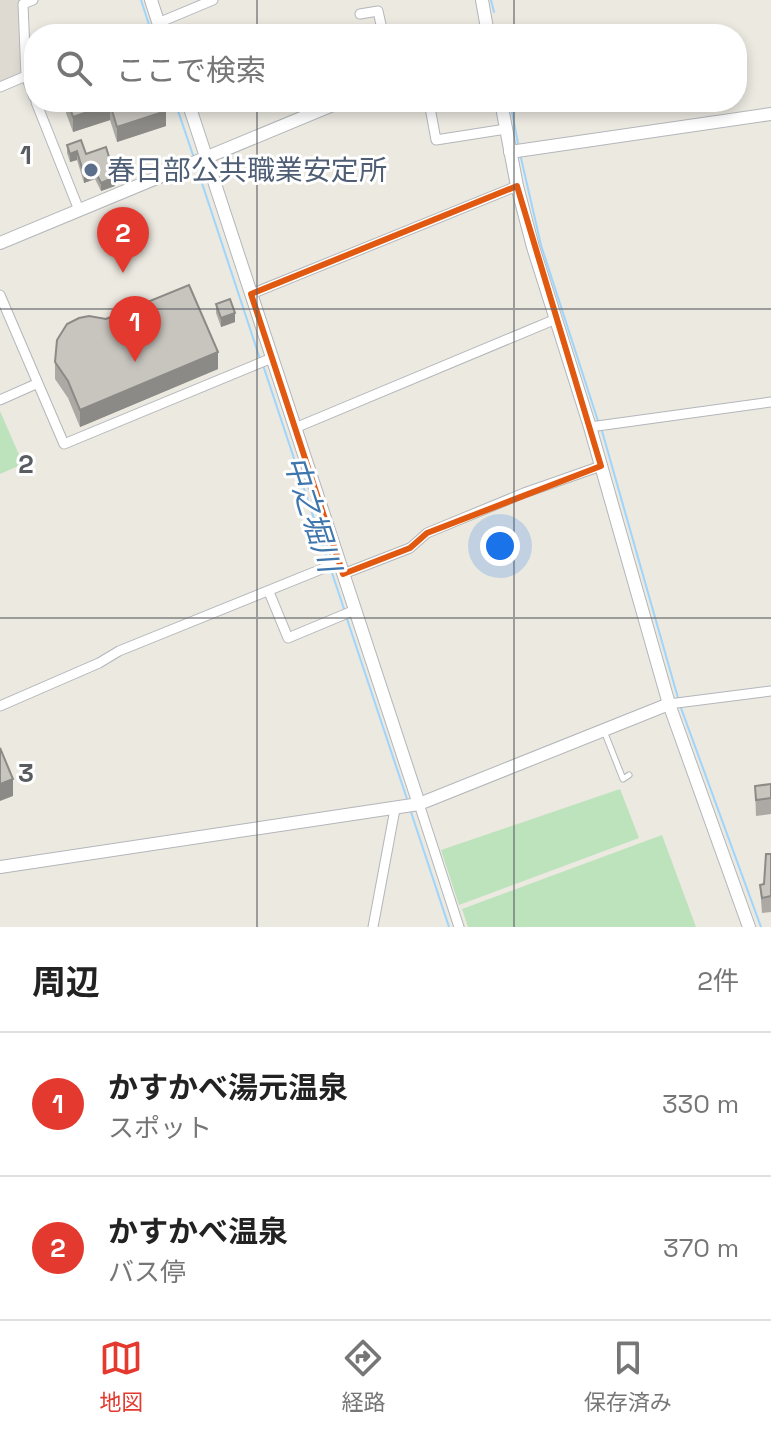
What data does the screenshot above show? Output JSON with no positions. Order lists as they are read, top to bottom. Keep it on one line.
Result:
{"water":["中之堀川"],"places":["春日部公共職業安定所"],"page":{"search":"ここで検索","pins":["2","1"],"heading":["周辺","2件"],"list":[{"mark":"1","name":"かすかべ湯元温泉","note":"スポット","value":"330 m"},{"mark":"2","name":"かすかべ温泉","note":"バス停","value":"370 m"}],"nav":["地図","経路","保存済み"]},"grid":{"rows":["1","2","3"]}}
